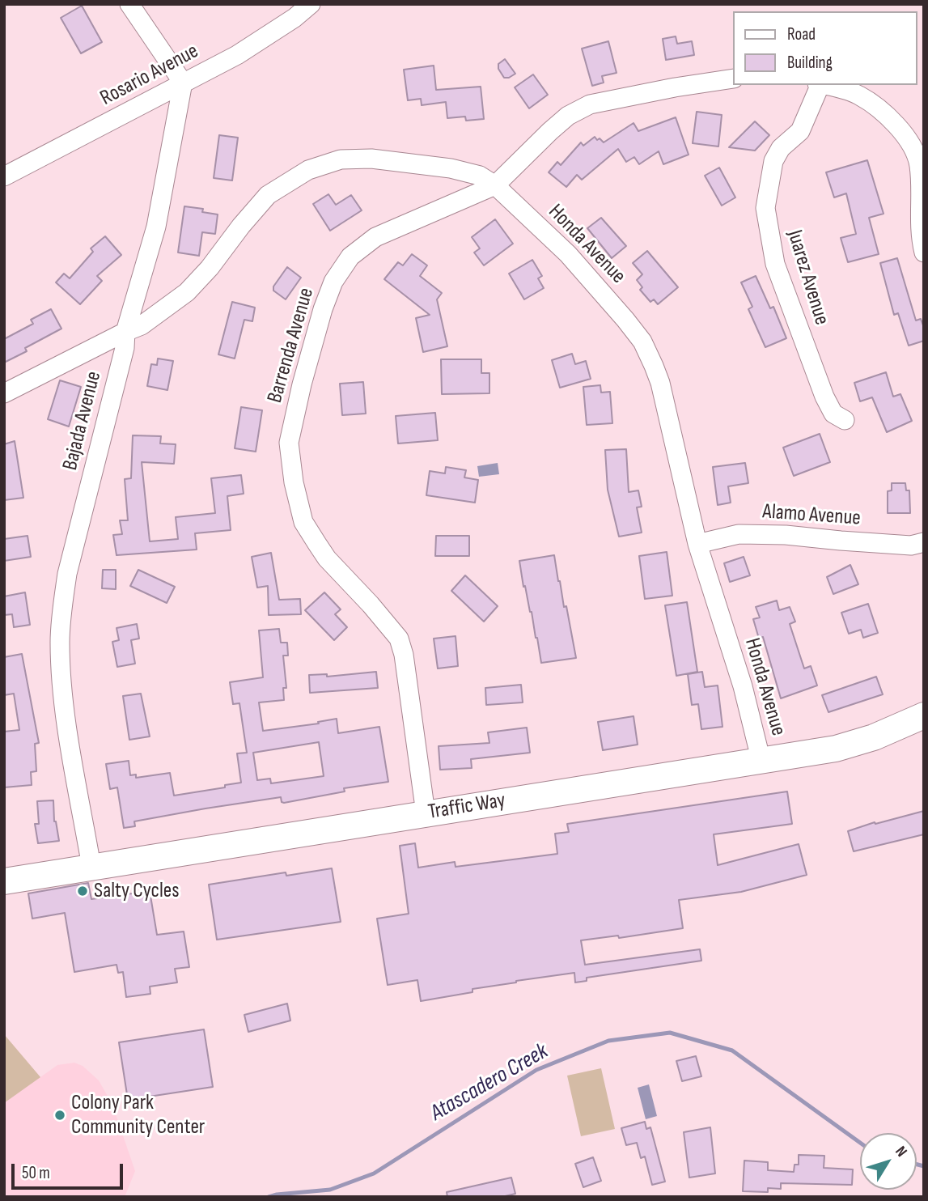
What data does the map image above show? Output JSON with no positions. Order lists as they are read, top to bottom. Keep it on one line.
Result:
{"streets":{"street":["Rosario Avenue","Honda Avenue","Juarez Avenue","Barrenda Avenue","Bajada Avenue","Alamo Avenue","Traffic Way"]},"crossings":[["Rosario Avenue","Bajada Avenue"],["Honda Avenue","Barrenda Avenue"],["Honda Avenue","Bajada Avenue"],["Honda Avenue","Alamo Avenue"],["Honda Avenue","Traffic Way"],["Barrenda Avenue","Traffic Way"],["Bajada Avenue","Traffic Way"]],"water":["Atascadero Creek"],"places":["Salty Cycles","Colony Park Community Center"],"legend":["Road","Building"],"scale_bar":"50 m","north":"top right"}
